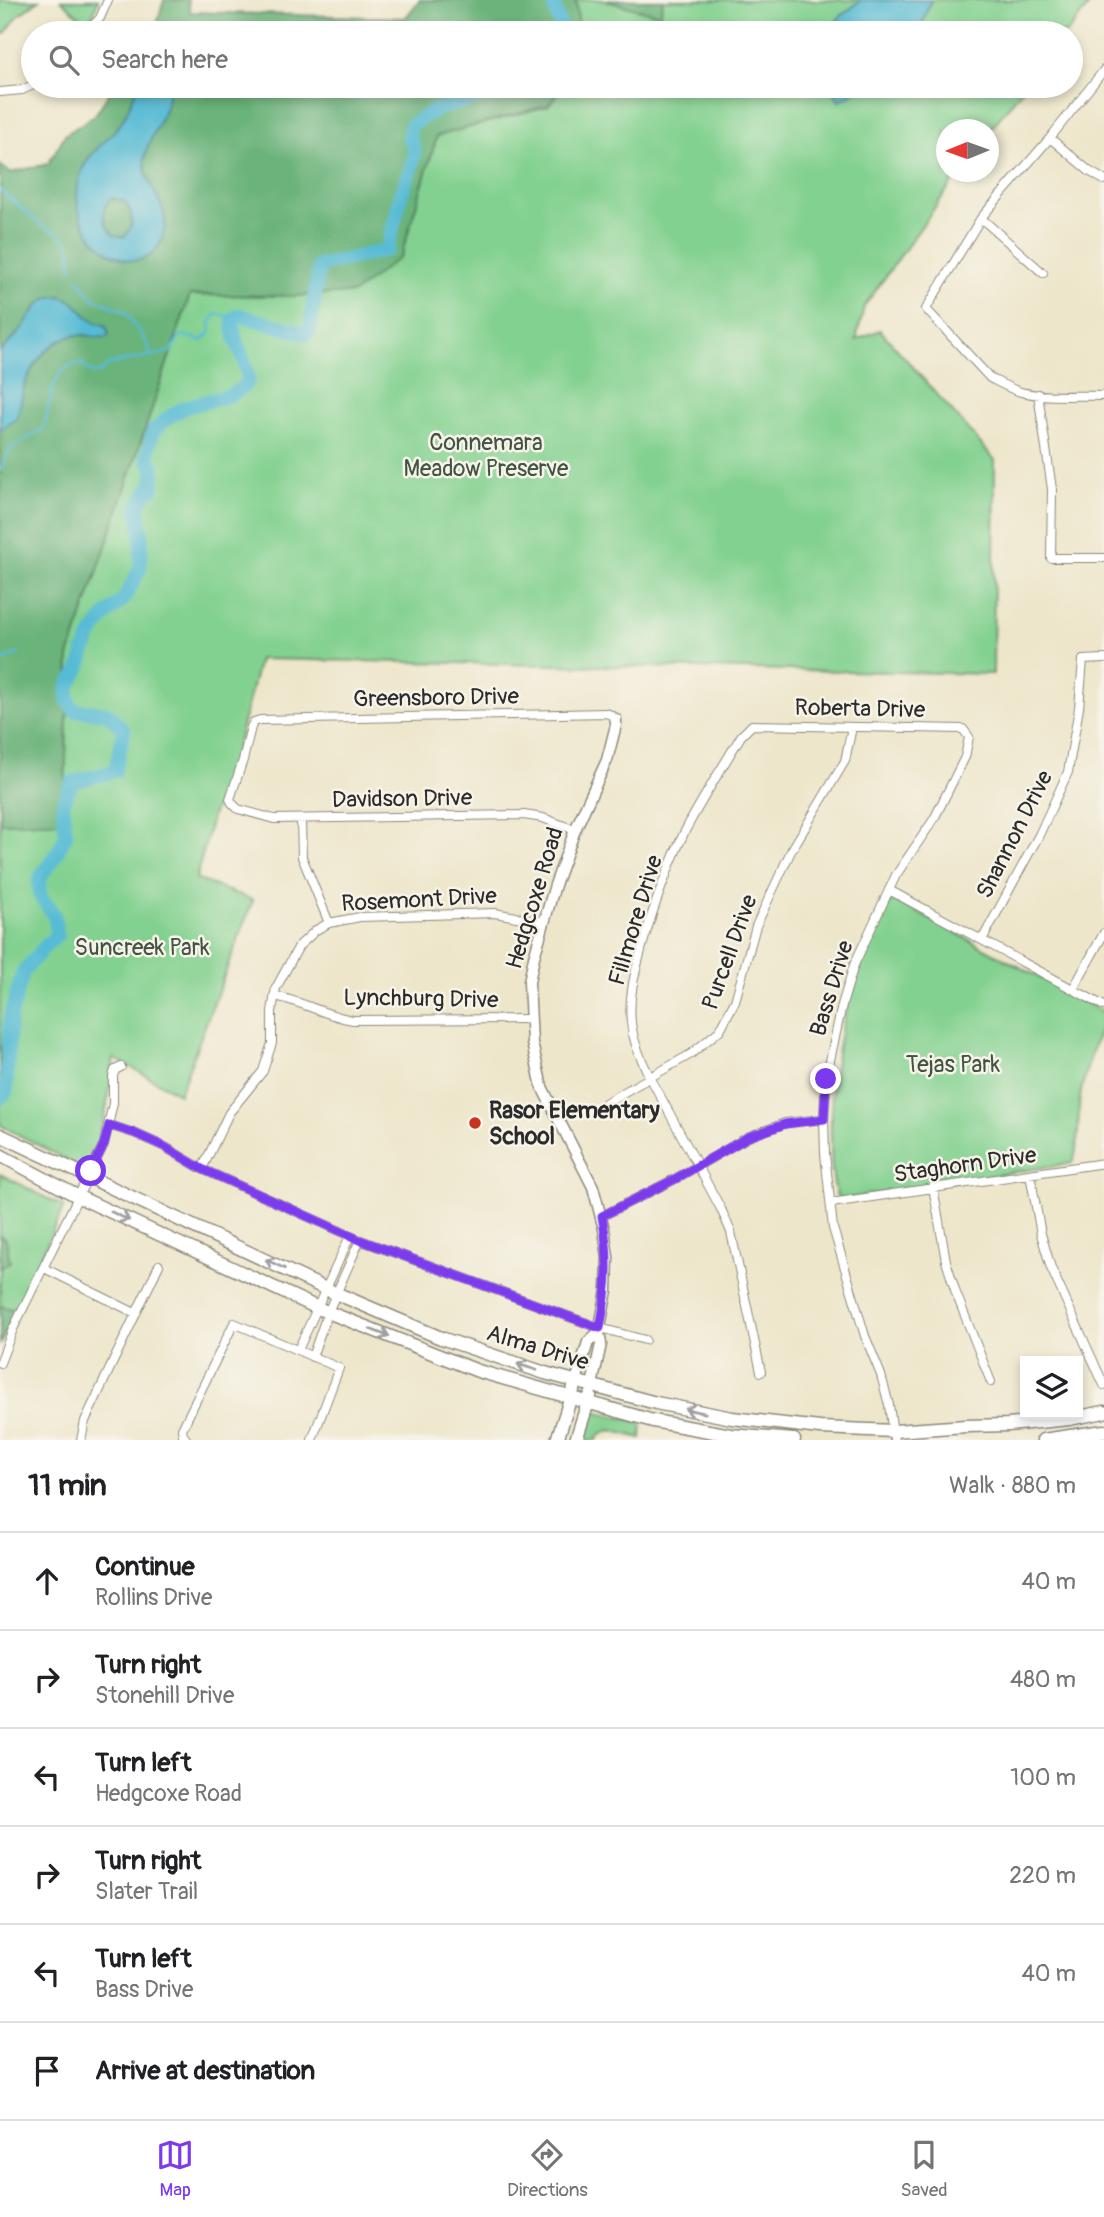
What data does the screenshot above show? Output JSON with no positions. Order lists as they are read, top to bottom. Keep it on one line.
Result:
{"streets":{"main road":["Hedgcoxe Road","Alma Drive"],"street":["Greensboro Drive","Roberta Drive","Davidson Drive","Shannon Drive","Rosemont Drive","Fillmore Drive","Purcell Drive","Bass Drive","Lynchburg Drive","Staghorn Drive"]},"crossings":[["Greensboro Drive","Davidson Drive"],["Greensboro Drive","Hedgcoxe Road"],["Roberta Drive","Fillmore Drive"],["Roberta Drive","Purcell Drive"],["Roberta Drive","Bass Drive"],["Davidson Drive","Hedgcoxe Road"],["Hedgcoxe Road","Rosemont Drive"],["Hedgcoxe Road","Lynchburg Drive"],["Hedgcoxe Road","Alma Drive"],["Rosemont Drive","Lynchburg Drive"],["Fillmore Drive","Purcell Drive"],["Bass Drive","Staghorn Drive"],["Bass Drive","Alma Drive"]],"parks":["Connemara Meadow Preserve","Suncreek Park","Tejas Park"],"places":["Rasor Elementary School"],"north":"left","page":{"search":"Search here","heading":["11 min","Walk · 880 m"],"list":[["Continue","Rollins Drive","40 m"],["Turn right","Stonehill Drive","480 m"],["Turn left","Hedgcoxe Road","100 m"],["Turn right","Slater Trail","220 m"],["Turn left","Bass Drive","40 m"],"Arrive at destination"],"nav":["Map","Directions","Saved"]}}
